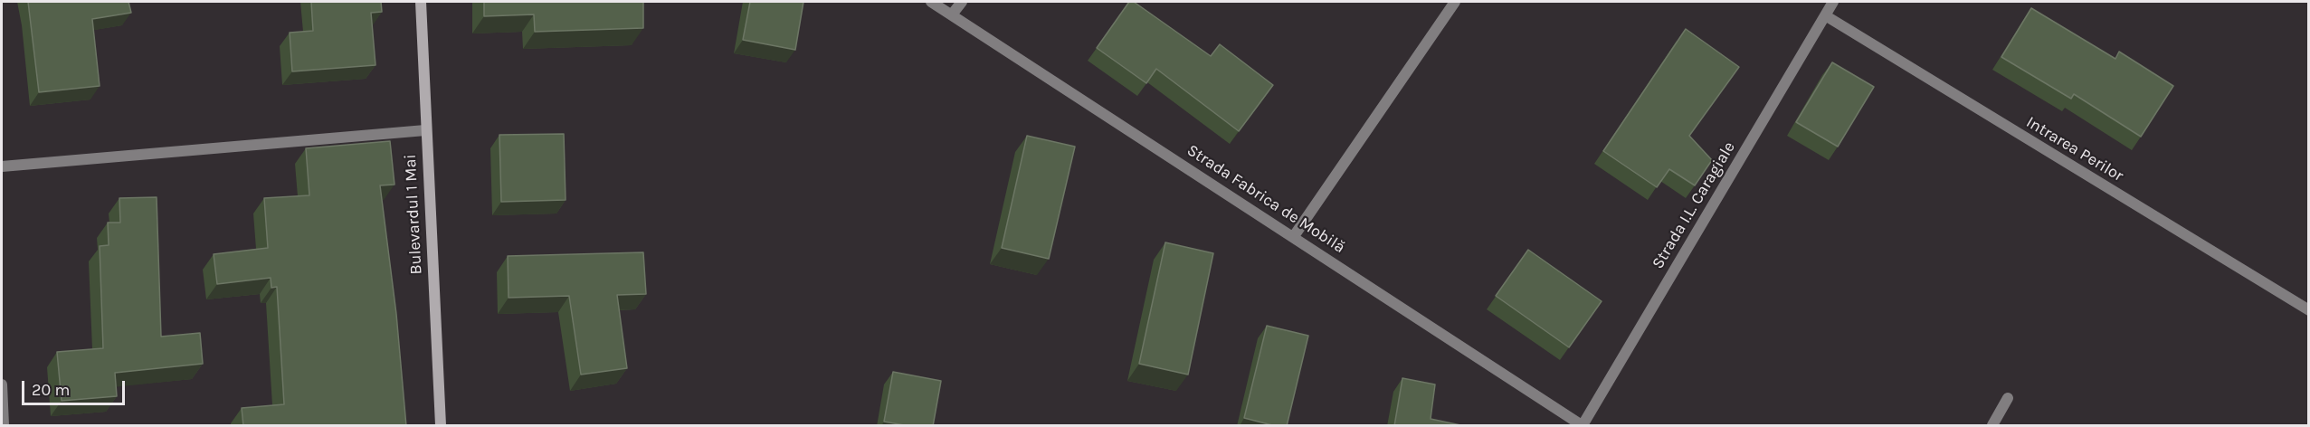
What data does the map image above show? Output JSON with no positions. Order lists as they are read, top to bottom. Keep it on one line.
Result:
{"streets":{"main road":["Bulevardul 1 Mai"],"street":["Intrarea Perilor","Strada Fabrica de Mobilă","Strada I.L. Caragiale"]},"crossings":[["Intrarea Perilor","Strada I.L. Caragiale"],["Strada Fabrica de Mobilă","Strada I.L. Caragiale"]],"scale_bar":"20 m"}
